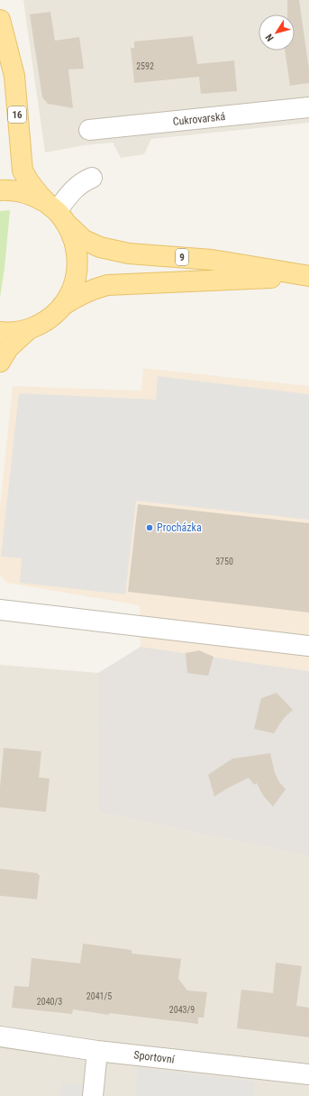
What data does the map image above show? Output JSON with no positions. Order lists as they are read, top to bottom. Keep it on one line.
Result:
{"streets":{"main road":["16","9"],"street":["Cukrovarská","Sportovní"]},"crossings":[["16","9"]],"places":["Procházka"],"house_numbers":["2592","3750","2041/5","2040/3","2043/9"],"north":"bottom left"}
